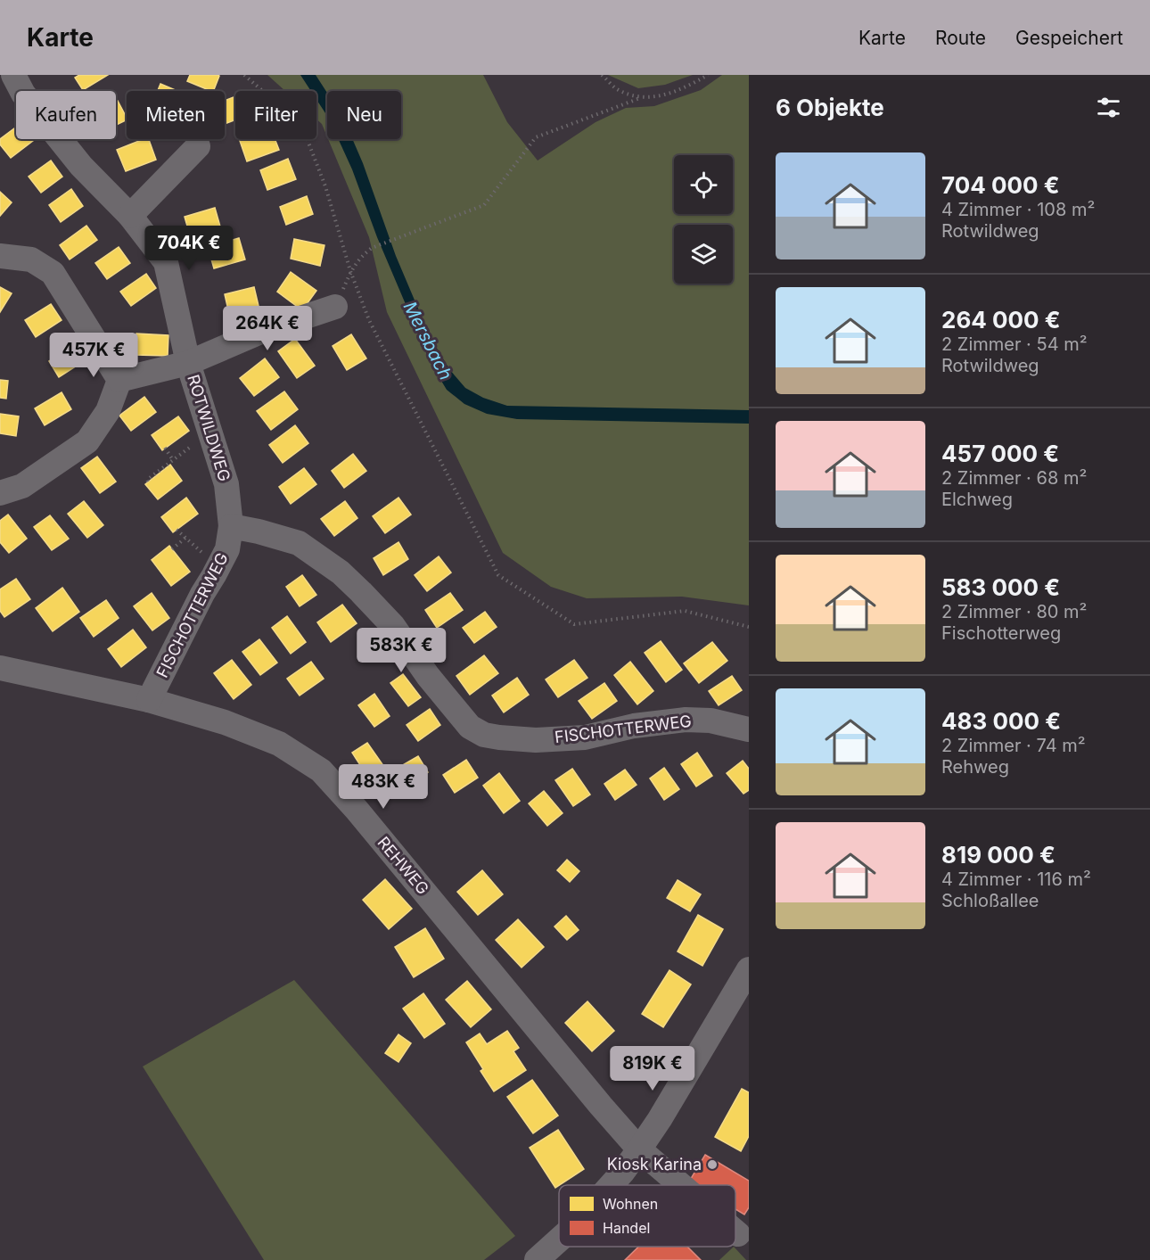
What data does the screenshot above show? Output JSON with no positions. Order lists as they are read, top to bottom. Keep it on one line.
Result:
{"streets":{"street":["ROTWILDWEG","FISCHOTTERWEG","REHWEG"]},"crossings":[["ROTWILDWEG","FISCHOTTERWEG"],["FISCHOTTERWEG","REHWEG"]],"water":["Mersbach"],"places":["Kiosk Karina"],"legend":["Wohnen","Handel"],"page":{"header":"Karte","nav":["Karte","Route","Gespeichert"],"heading":"6 Objekte","chip":["Kaufen","Mieten","Filter","Neu"],"list":[{"name":"704 000 €","note":"4 Zimmer · 108 m² · Rotwildweg"},{"name":"264 000 €","note":"2 Zimmer · 54 m² · Rotwildweg"},{"name":"457 000 €","note":"2 Zimmer · 68 m² · Elchweg"},{"name":"583 000 €","note":"2 Zimmer · 80 m² · Fischotterweg"},{"name":"483 000 €","note":"2 Zimmer · 74 m² · Rehweg"},{"name":"819 000 €","note":"4 Zimmer · 116 m² · Schloßallee"}],"price":["704K €","264K €","457K €","583K €","483K €","819K €"]}}
